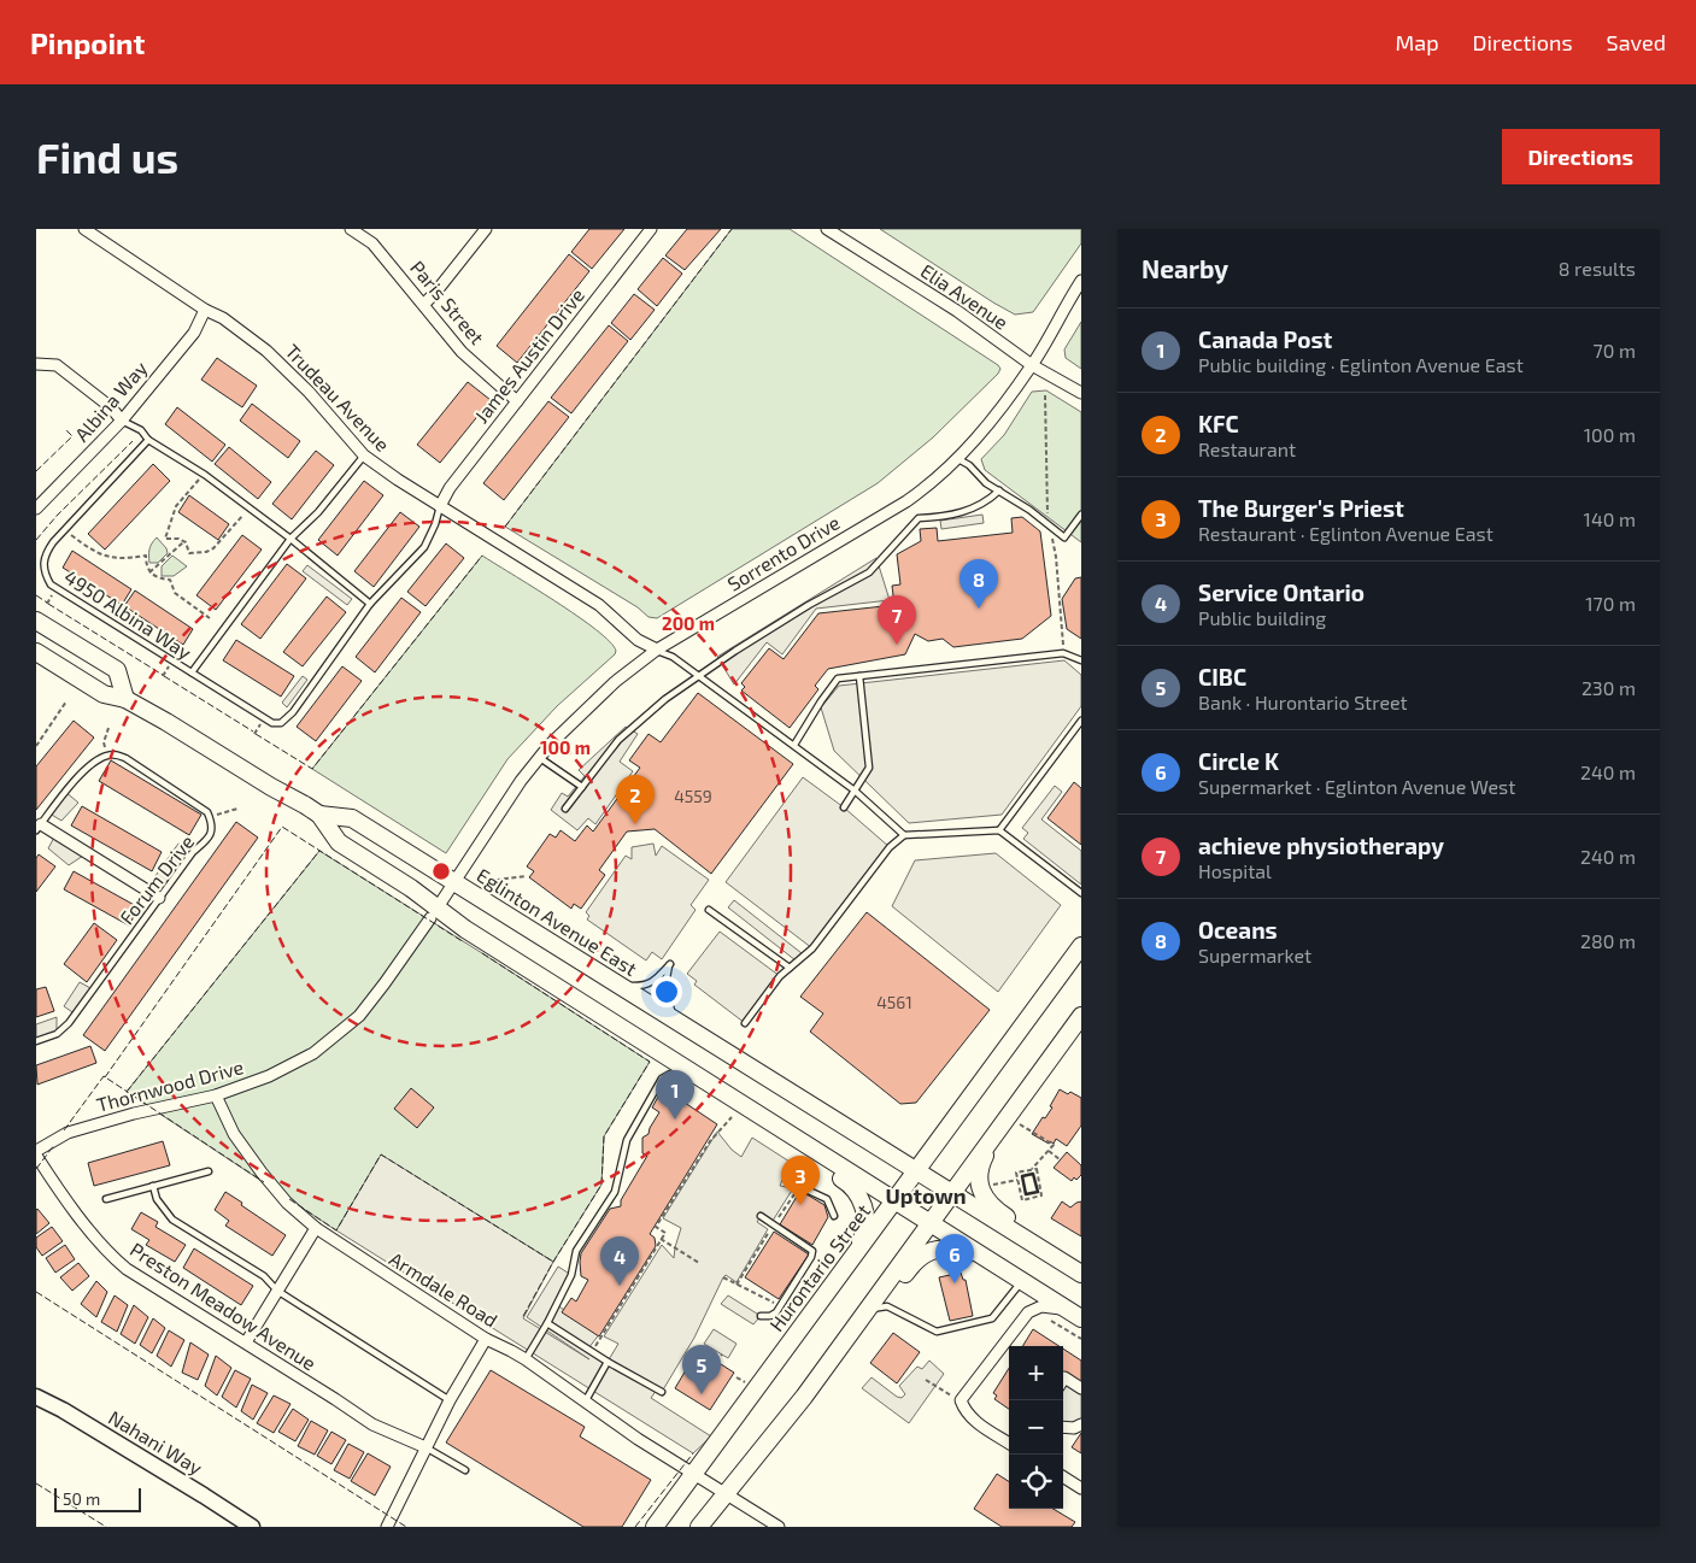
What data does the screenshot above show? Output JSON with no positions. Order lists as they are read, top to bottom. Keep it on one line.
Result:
{"streets":{"main road":["Eglinton Avenue East","Hurontario Street"],"street":["Elia Avenue","Paris Street","James Austin Drive","Trudeau Avenue","Albina Way","Sorrento Drive","Thornwood Drive","Armdale Road","Preston Meadow Avenue","Nahani Way"],"lane":["4950 Albina Way","Forum Drive"]},"crossings":[["Elia Avenue","Sorrento Drive"],["Paris Street","James Austin Drive"],["James Austin Drive","Trudeau Avenue"],["Trudeau Avenue","Albina Way"],["Trudeau Avenue","Sorrento Drive"],["Trudeau Avenue","4950 Albina Way"],["Sorrento Drive","Eglinton Avenue East"],["Sorrento Drive","Thornwood Drive"],["Eglinton Avenue East","Thornwood Drive"],["Eglinton Avenue East","Hurontario Street"],["Thornwood Drive","Armdale Road"],["Hurontario Street","Armdale Road"]],"districts":["Uptown"],"house_numbers":["4559","4561"],"scale_bar":"50 m","page":{"header":"Pinpoint","nav":["Map","Directions","Saved"],"buttons":"Directions","title":"Find us","heading":["Nearby","8 results"],"list":[{"mark":"1","name":"Canada Post","note":"Public building · Eglinton Avenue East","value":"70 m"},{"mark":"2","name":"KFC","note":"Restaurant","value":"100 m"},{"mark":"3","name":"The Burger's Priest","note":"Restaurant · Eglinton Avenue East","value":"140 m"},{"mark":"4","name":"Service Ontario","note":"Public building","value":"170 m"},{"mark":"5","name":"CIBC","note":"Bank · Hurontario Street","value":"230 m"},{"mark":"6","name":"Circle K","note":"Supermarket · Eglinton Avenue West","value":"240 m"},{"mark":"7","name":"achieve physiotherapy","note":"Hospital","value":"240 m"},{"mark":"8","name":"Oceans","note":"Supermarket","value":"280 m"}],"pins":["8","7","2","1","3","6","4","5"],"map_buttons":["+","−"],"scale":"50 m"},"rings":["200 m","100 m"]}
